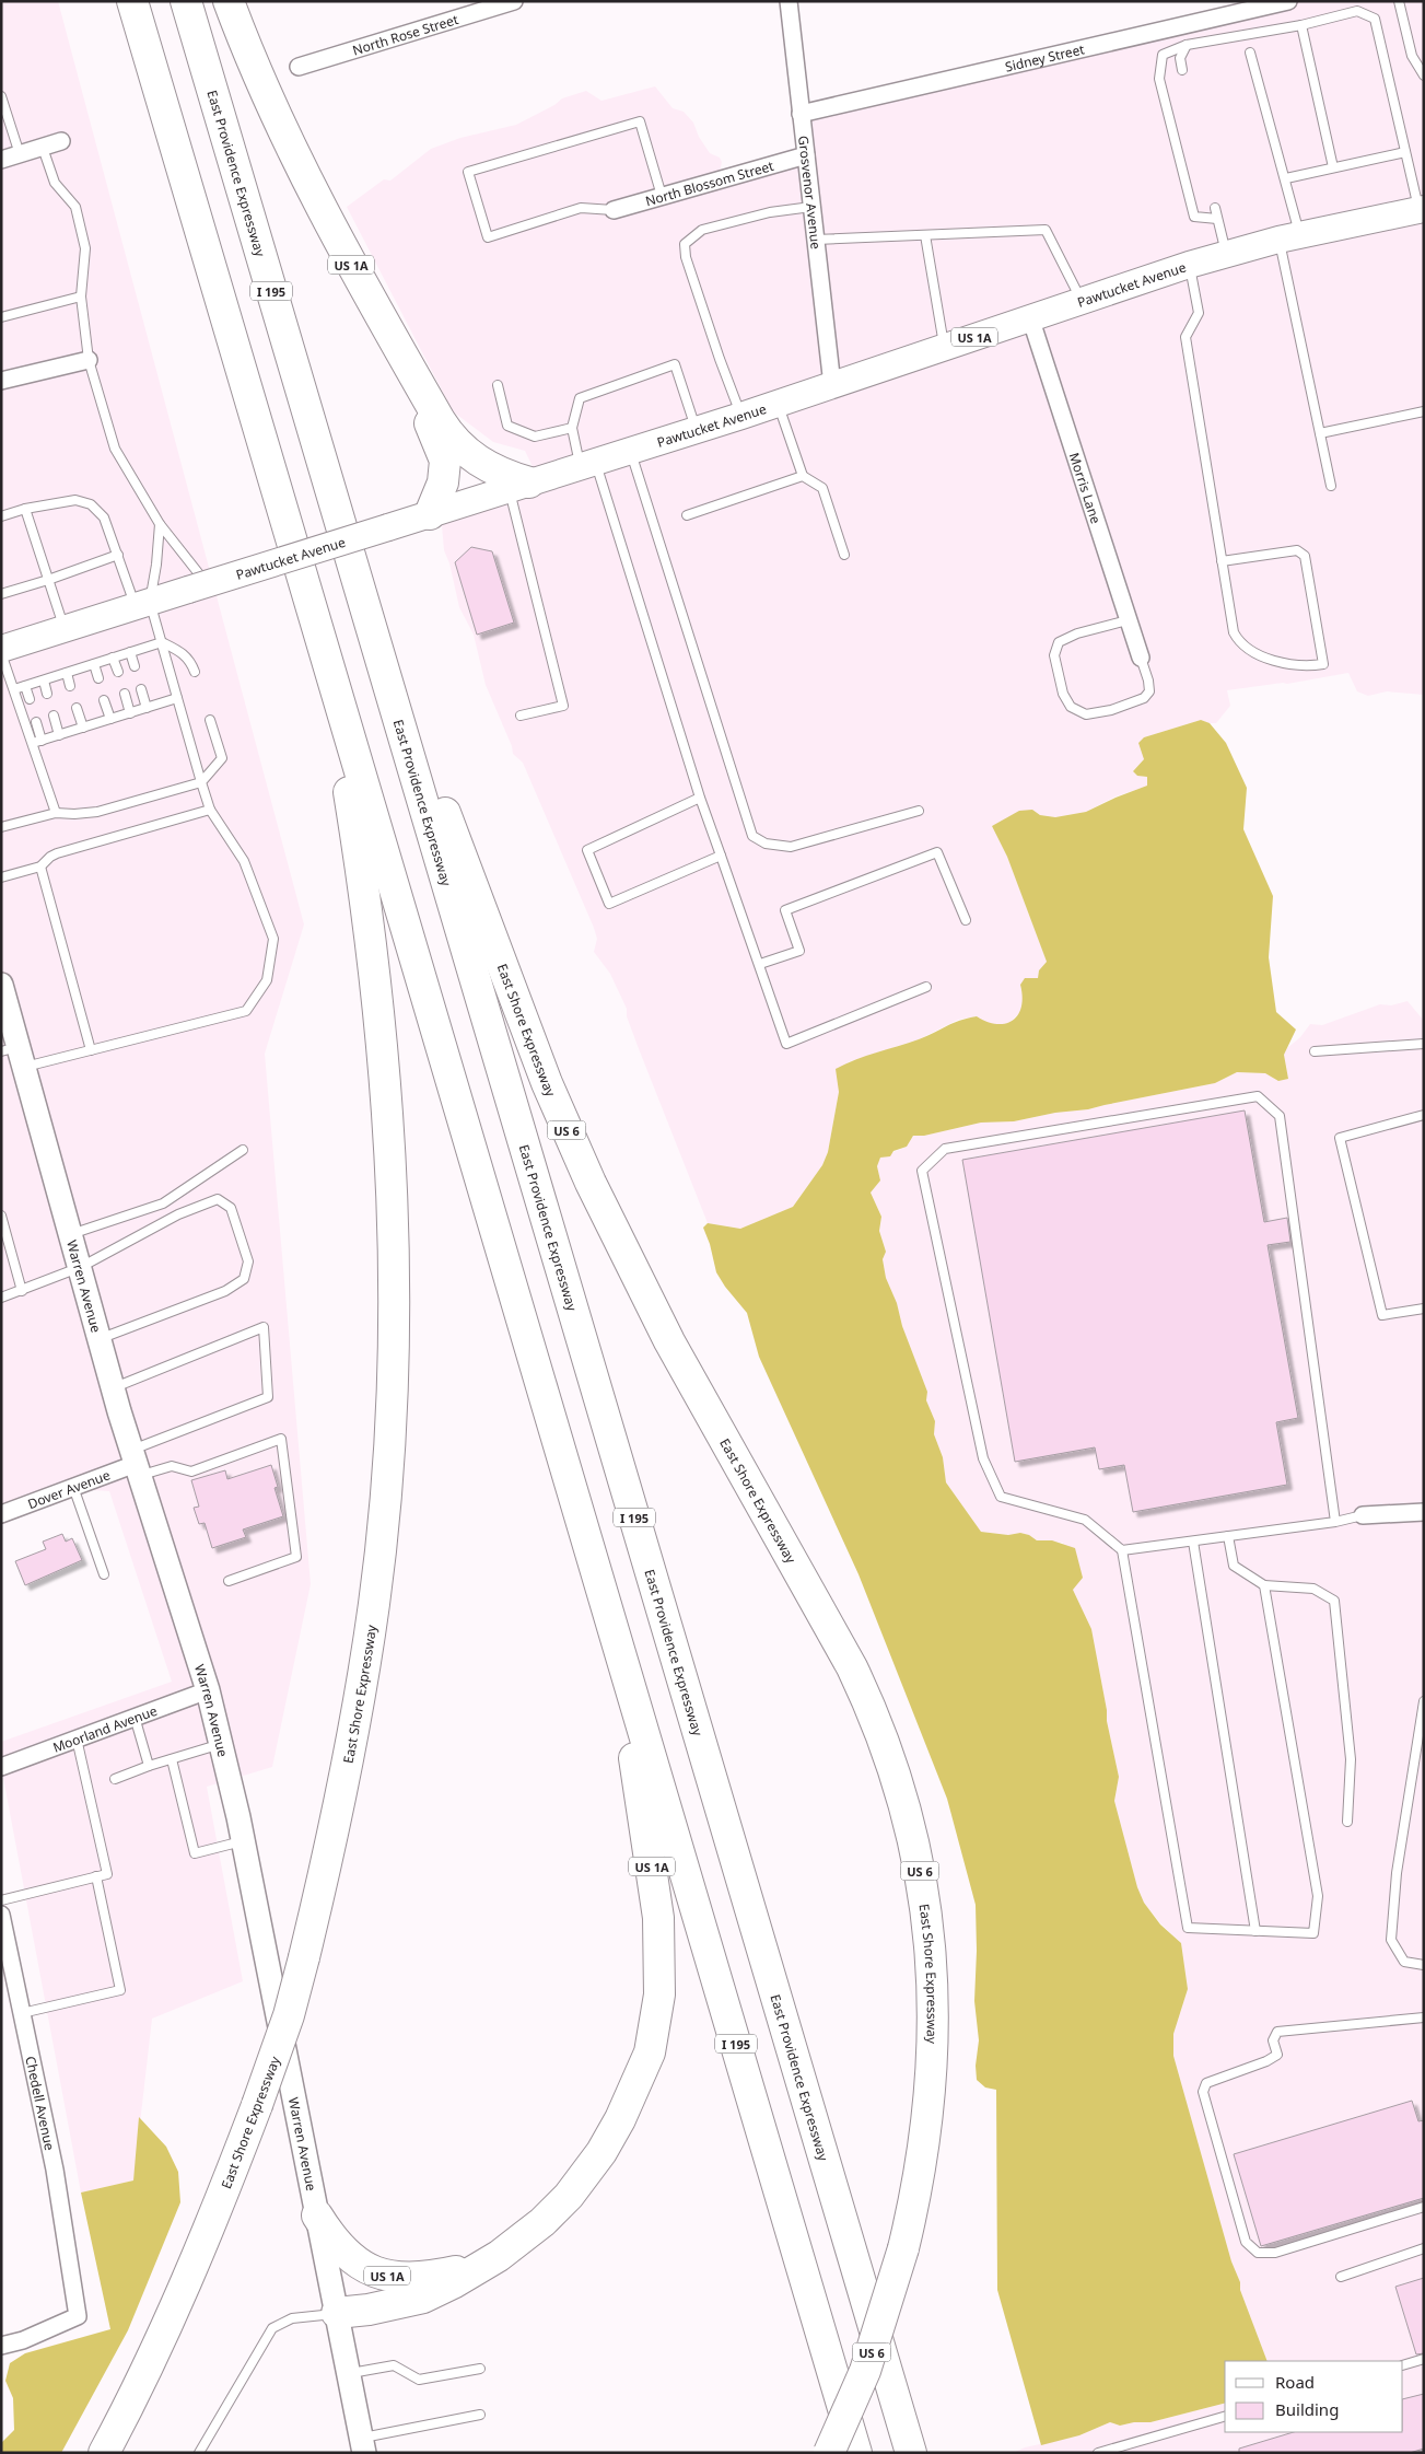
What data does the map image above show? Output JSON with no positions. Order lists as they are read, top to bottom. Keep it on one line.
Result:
{"streets":{"highway":["East Providence Expressway","US 1A","I 195","East Shore Expressway","US 6"],"main road":["Pawtucket Avenue","Warren Avenue"],"street":["North Rose Street","Sidney Street","North Blossom Street","Grosvenor Avenue","Morris Lane","Dover Avenue","Moorland Avenue","Chedell Avenue"]},"crossings":[["Sidney Street","Grosvenor Avenue"],["East Providence Expressway","East Shore Expressway"],["North Blossom Street","Grosvenor Avenue"],["Grosvenor Avenue","Pawtucket Avenue"],["US 1A","Pawtucket Avenue"],["US 1A","I 195"],["US 1A","Warren Avenue"],["Pawtucket Avenue","Morris Lane"],["I 195","East Shore Expressway"],["Warren Avenue","Dover Avenue"],["Warren Avenue","Moorland Avenue"]],"legend":["Road","Building"]}
